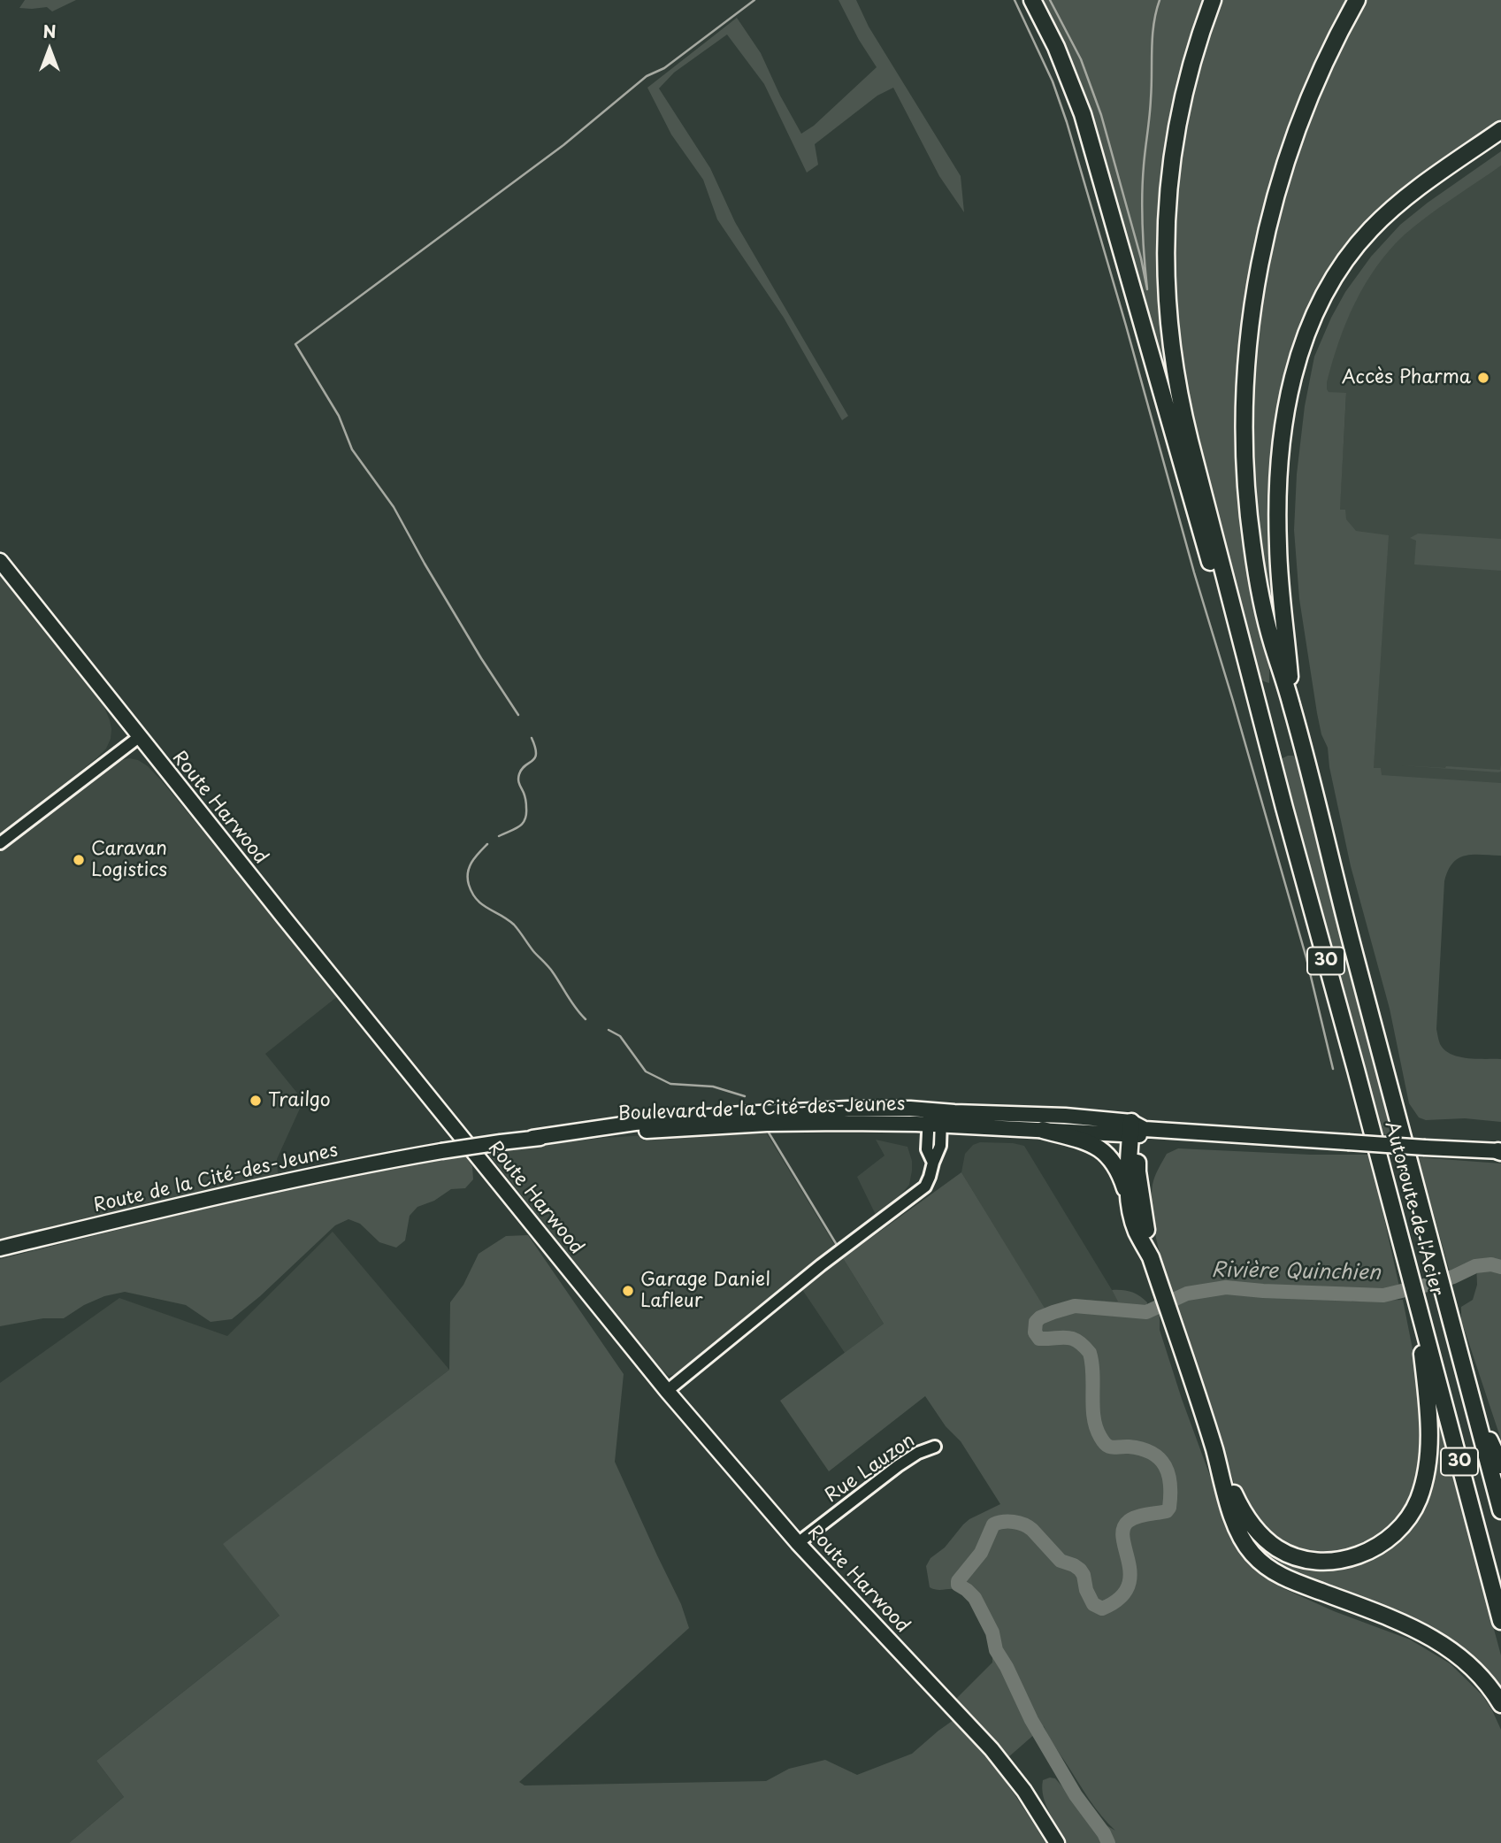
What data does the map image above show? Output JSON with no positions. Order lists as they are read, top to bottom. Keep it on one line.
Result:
{"streets":{"highway":["30","Autoroute de l'Acier"],"main road":["Route Harwood","Boulevard de la Cité-des-Jeunes","Route de la Cité-des-Jeunes"],"street":["Rue Lauzon"]},"crossings":[["Route Harwood","Rue Lauzon"],["Boulevard de la Cité-des-Jeunes","Route de la Cité-des-Jeunes"]],"water":["Rivière Quinchien"],"places":["Accès Pharma","Caravan Logistics","Trailgo","Garage Daniel Lafleur"],"north":"top"}
